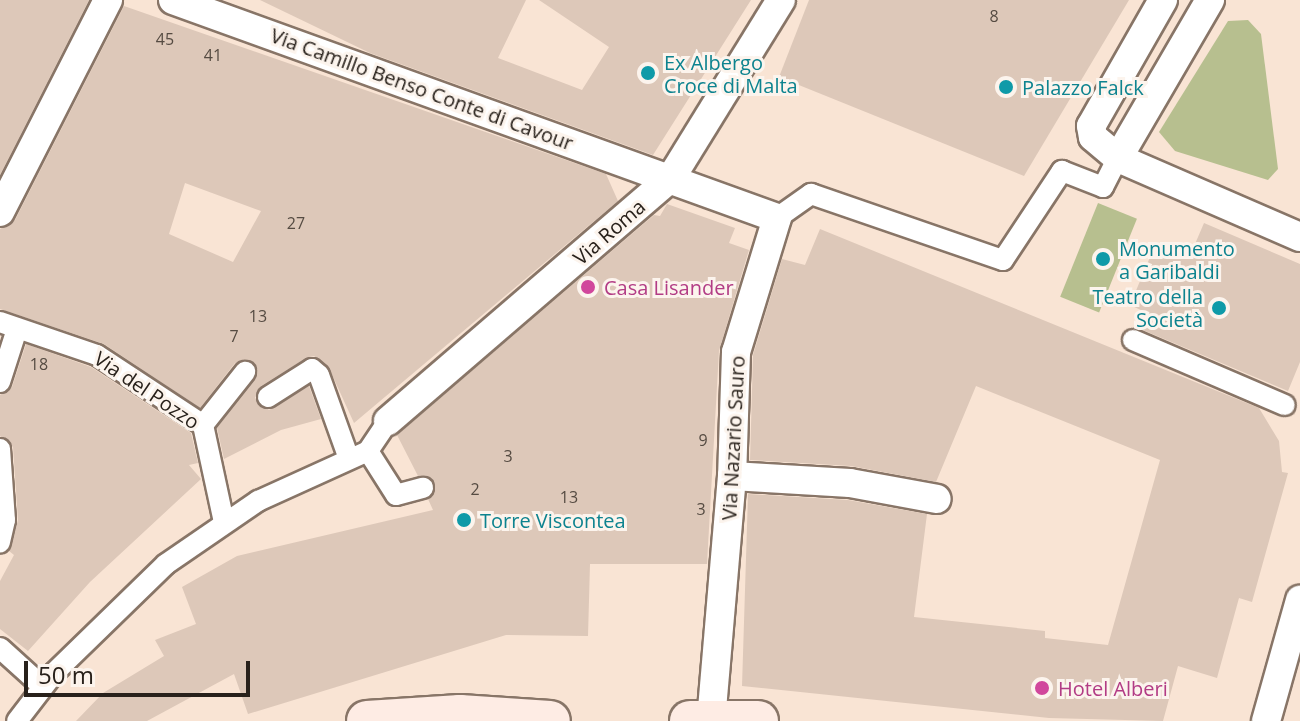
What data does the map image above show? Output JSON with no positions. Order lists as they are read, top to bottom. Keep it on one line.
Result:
{"streets":{"street":["Via Camillo Benso Conte di Cavour","Via Roma","Via del Pozzo","Via Nazario Sauro"]},"crossings":[["Via Camillo Benso Conte di Cavour","Via Roma"],["Via Camillo Benso Conte di Cavour","Via Nazario Sauro"]],"places":["Ex Albergo Croce di Malta","Palazzo Falck","Monumento a Garibaldi","Casa Lisander","Teatro della Società","Torre Viscontea","Hotel Alberi"],"house_numbers":["8","45","41","27","13","7","18","9","3","2","13","3"],"scale_bar":"50 m"}
